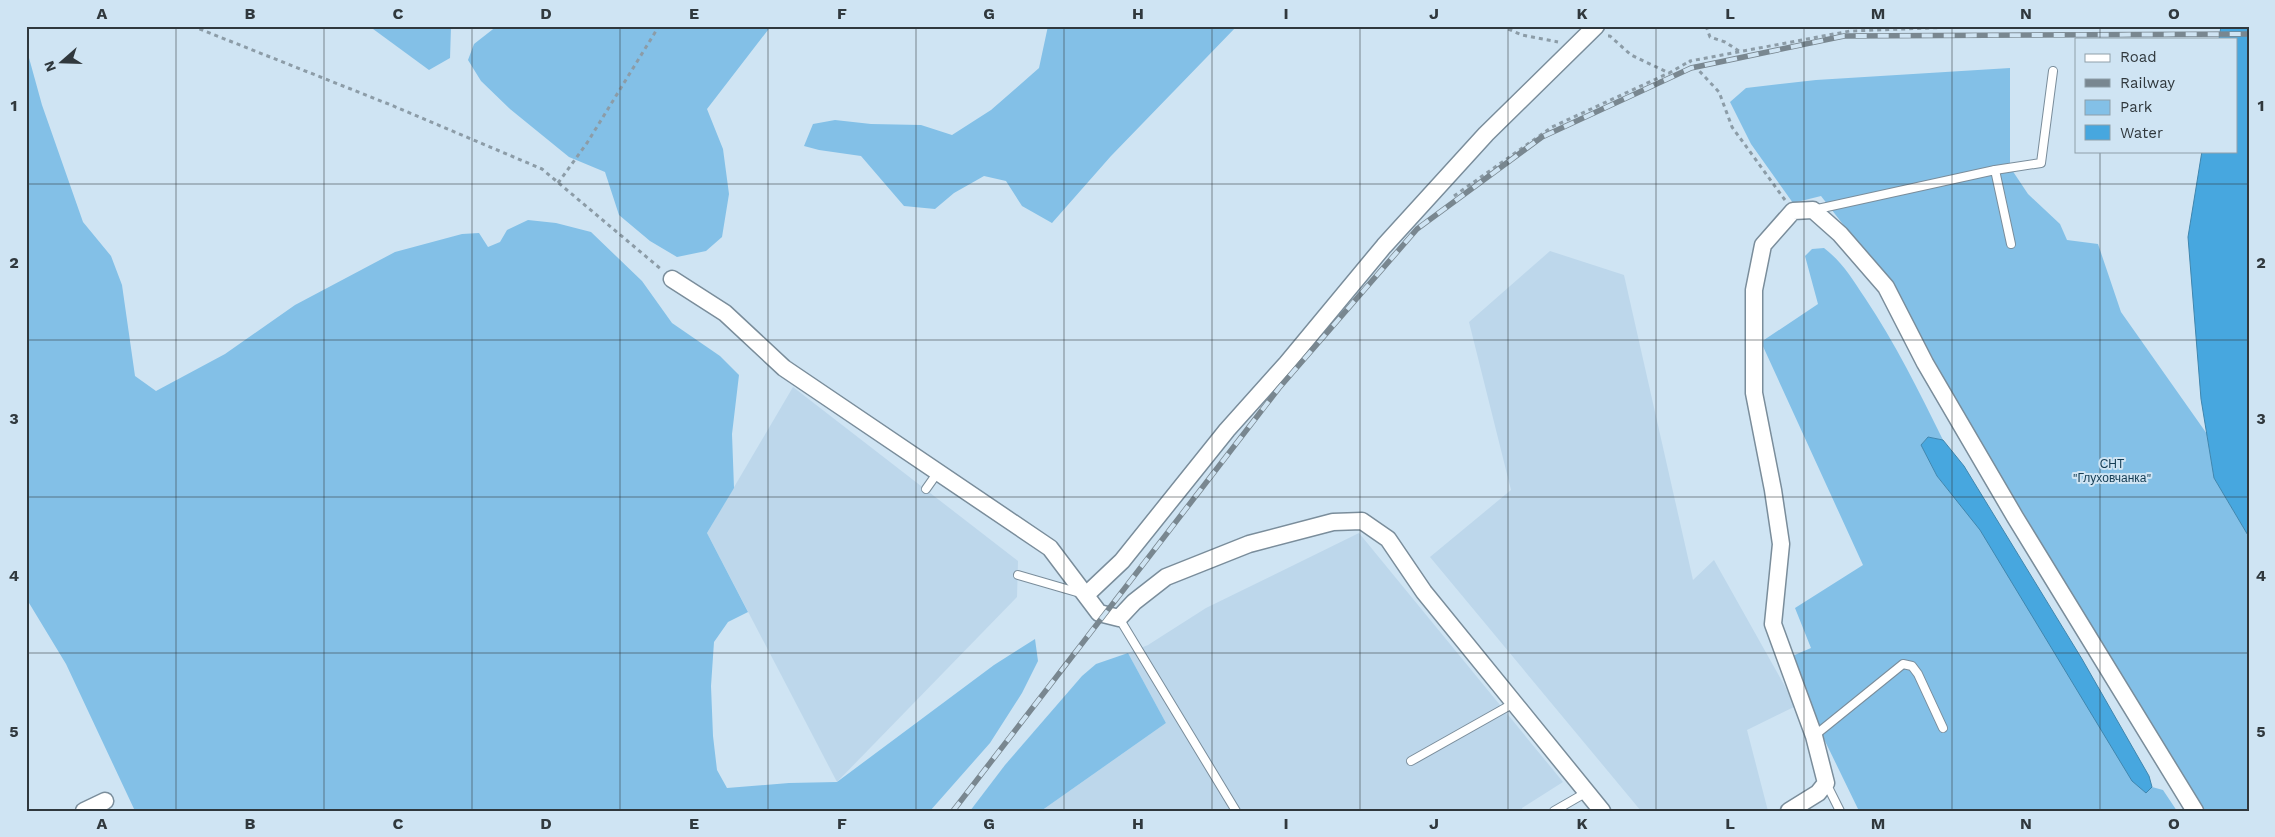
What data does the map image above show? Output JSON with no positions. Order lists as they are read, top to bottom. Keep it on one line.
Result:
{"parks":["СНТ \"Глуховчанка\""],"legend":["Road","Railway","Park","Water"],"north":"left","grid":{"columns":["A","B","C","D","E","F","G","H","I","J","K","L","M","N","O"],"rows":["1","2","3","4","5"]}}
